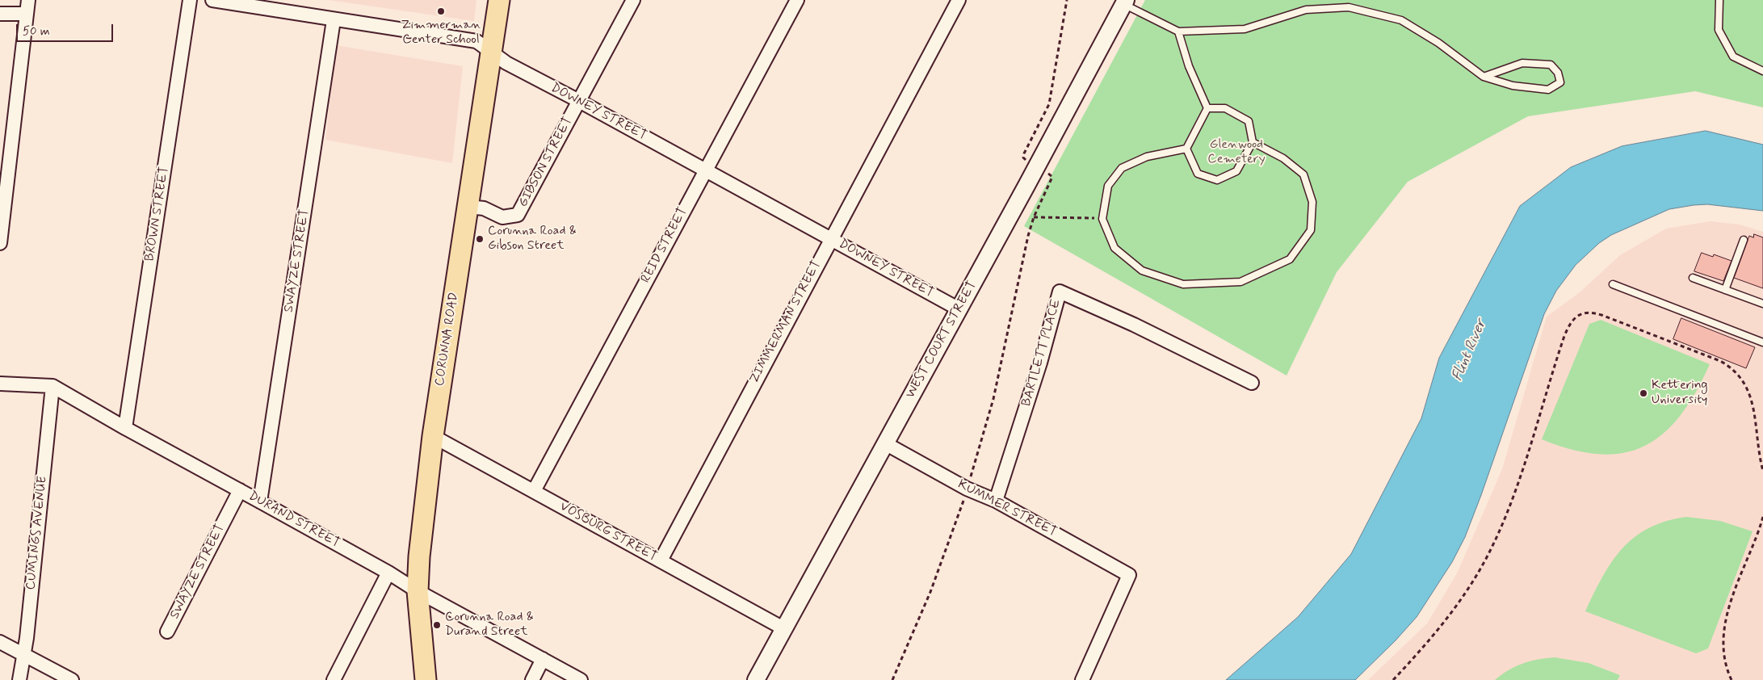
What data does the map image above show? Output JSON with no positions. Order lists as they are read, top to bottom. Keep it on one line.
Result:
{"streets":{"main road":["CORUNNA ROAD"],"street":["DOWNEY STREET","GIBSON STREET","BROWN STREET","REID STREET","SWAYZE STREET","ZIMMERMAN STREET","WEST COURT STREET","BARTLETT PLACE","KUMMER STREET","DURAND STREET","VOSBURG STREET","CUMINGS AVENUE"]},"crossings":[["DOWNEY STREET","GIBSON STREET"],["DOWNEY STREET","REID STREET"],["DOWNEY STREET","SWAYZE STREET"],["DOWNEY STREET","ZIMMERMAN STREET"],["DOWNEY STREET","CORUNNA ROAD"],["DOWNEY STREET","WEST COURT STREET"],["GIBSON STREET","CORUNNA ROAD"],["BROWN STREET","DURAND STREET"],["REID STREET","VOSBURG STREET"],["SWAYZE STREET","DURAND STREET"],["ZIMMERMAN STREET","VOSBURG STREET"],["CORUNNA ROAD","DURAND STREET"],["CORUNNA ROAD","VOSBURG STREET"],["WEST COURT STREET","KUMMER STREET"],["WEST COURT STREET","VOSBURG STREET"],["BARTLETT PLACE","KUMMER STREET"],["DURAND STREET","CUMINGS AVENUE"]],"water":["Flint River"],"parks":["Glenwood Cemetery"],"places":["Zimmerman Center School","Corunna Road & Gibson Street","Kettering University","Corunna Road & Durand Street"],"scale_bar":"50 m"}
